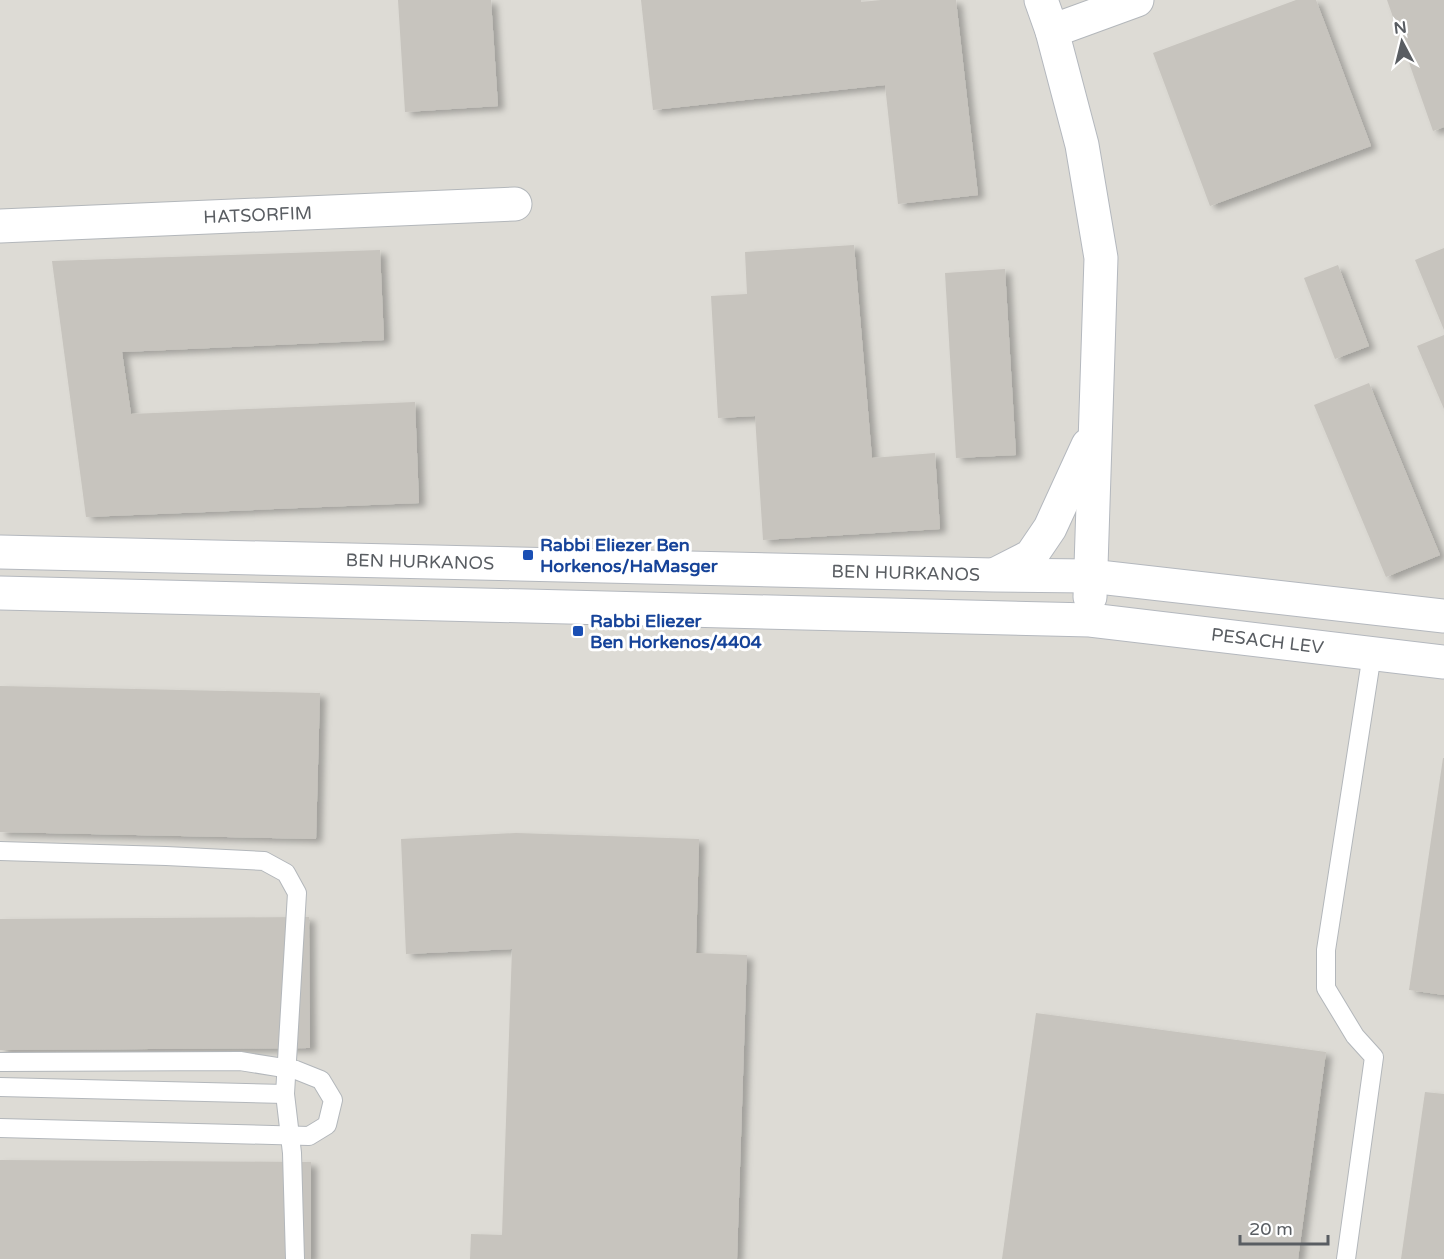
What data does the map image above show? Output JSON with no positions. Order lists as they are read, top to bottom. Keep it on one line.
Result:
{"streets":{"street":["HATSORFIM","BEN HURKANOS","PESACH LEV"]},"places":{"transit":["Rabbi Eliezer Ben Horkenos/HaMasger","Rabbi Eliezer Ben Horkenos/4404"]},"scale_bar":"20 m","north":"top"}
